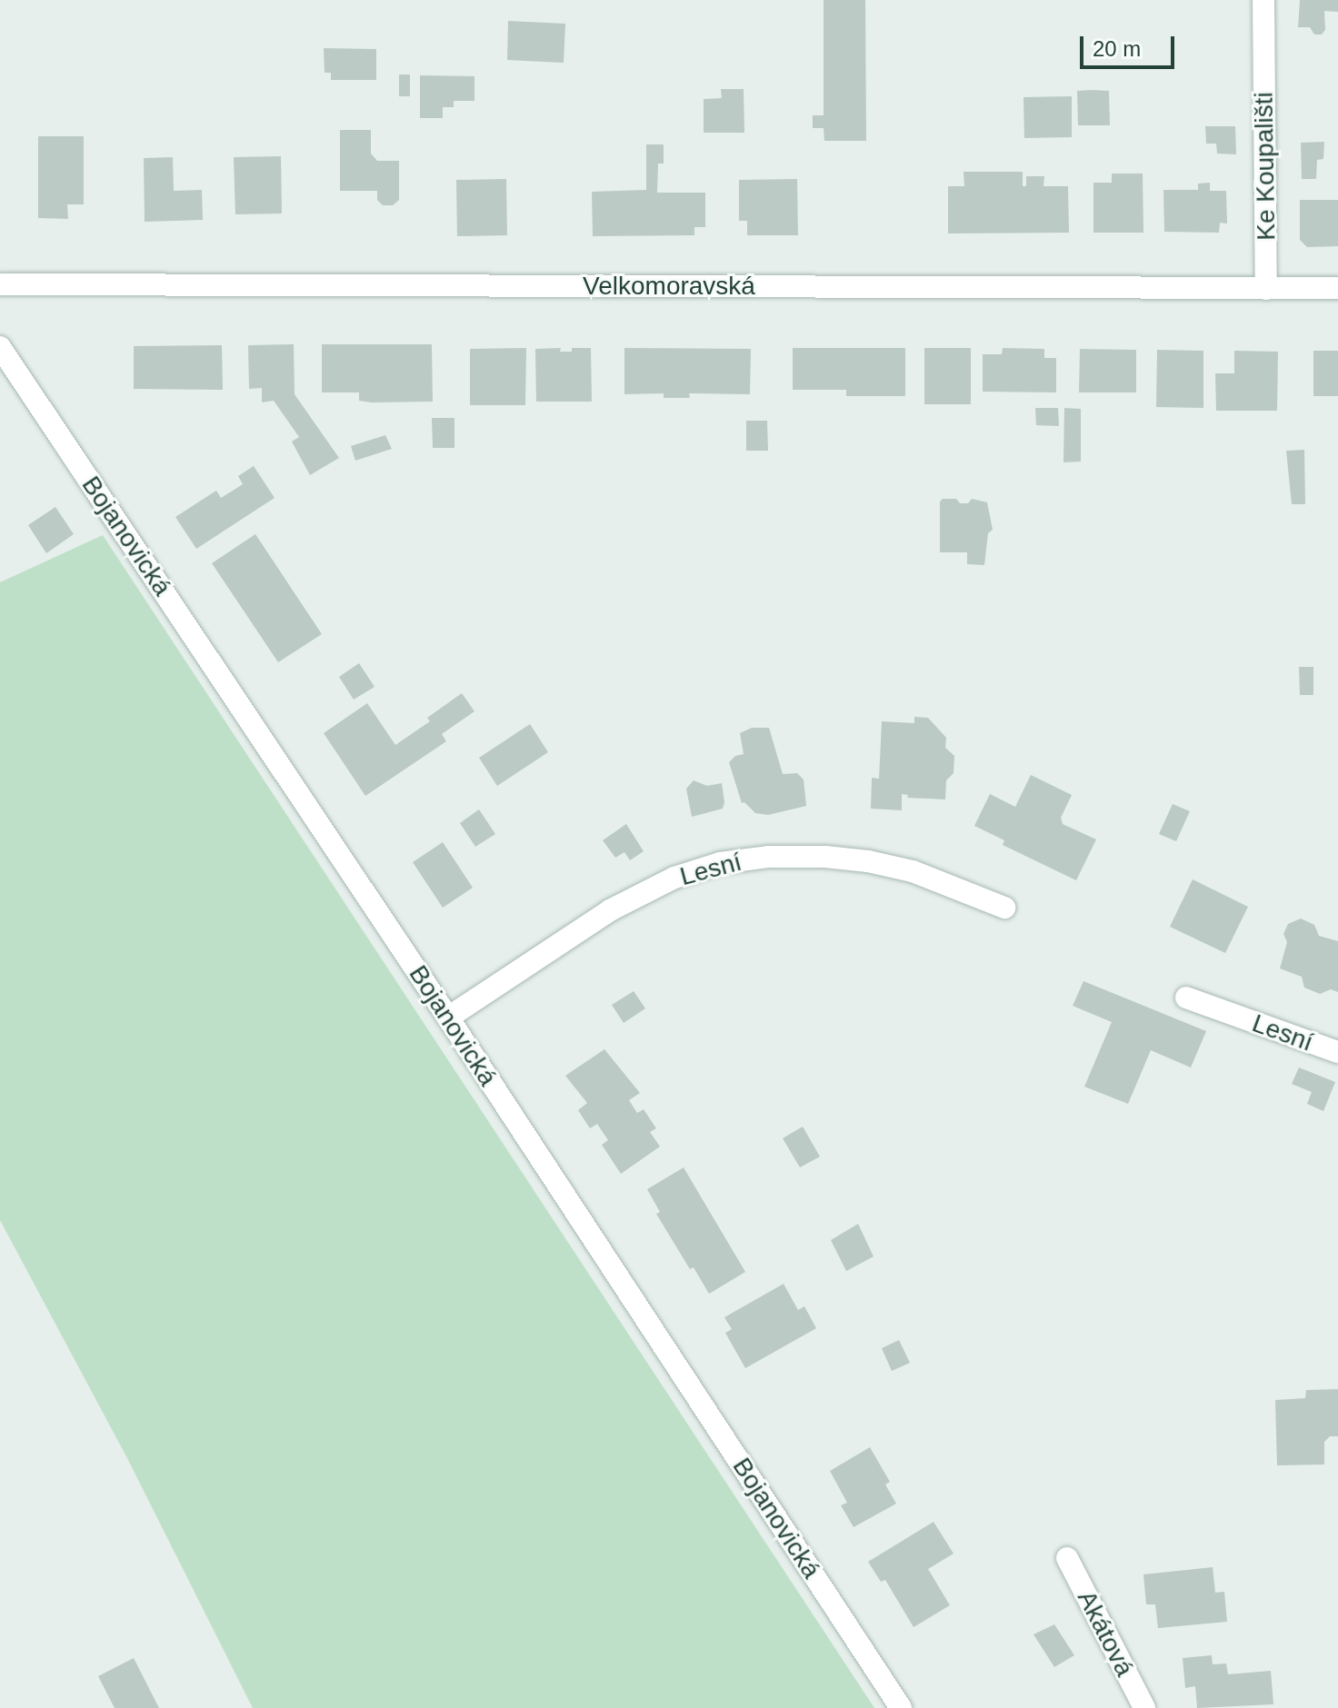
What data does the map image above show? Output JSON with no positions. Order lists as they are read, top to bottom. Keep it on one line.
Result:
{"streets":{"street":["Ke Koupališti","Velkomoravská","Bojanovická","Lesní","Akátová"]},"crossings":[["Ke Koupališti","Velkomoravská"],["Bojanovická","Lesní"]],"scale_bar":"20 m"}
